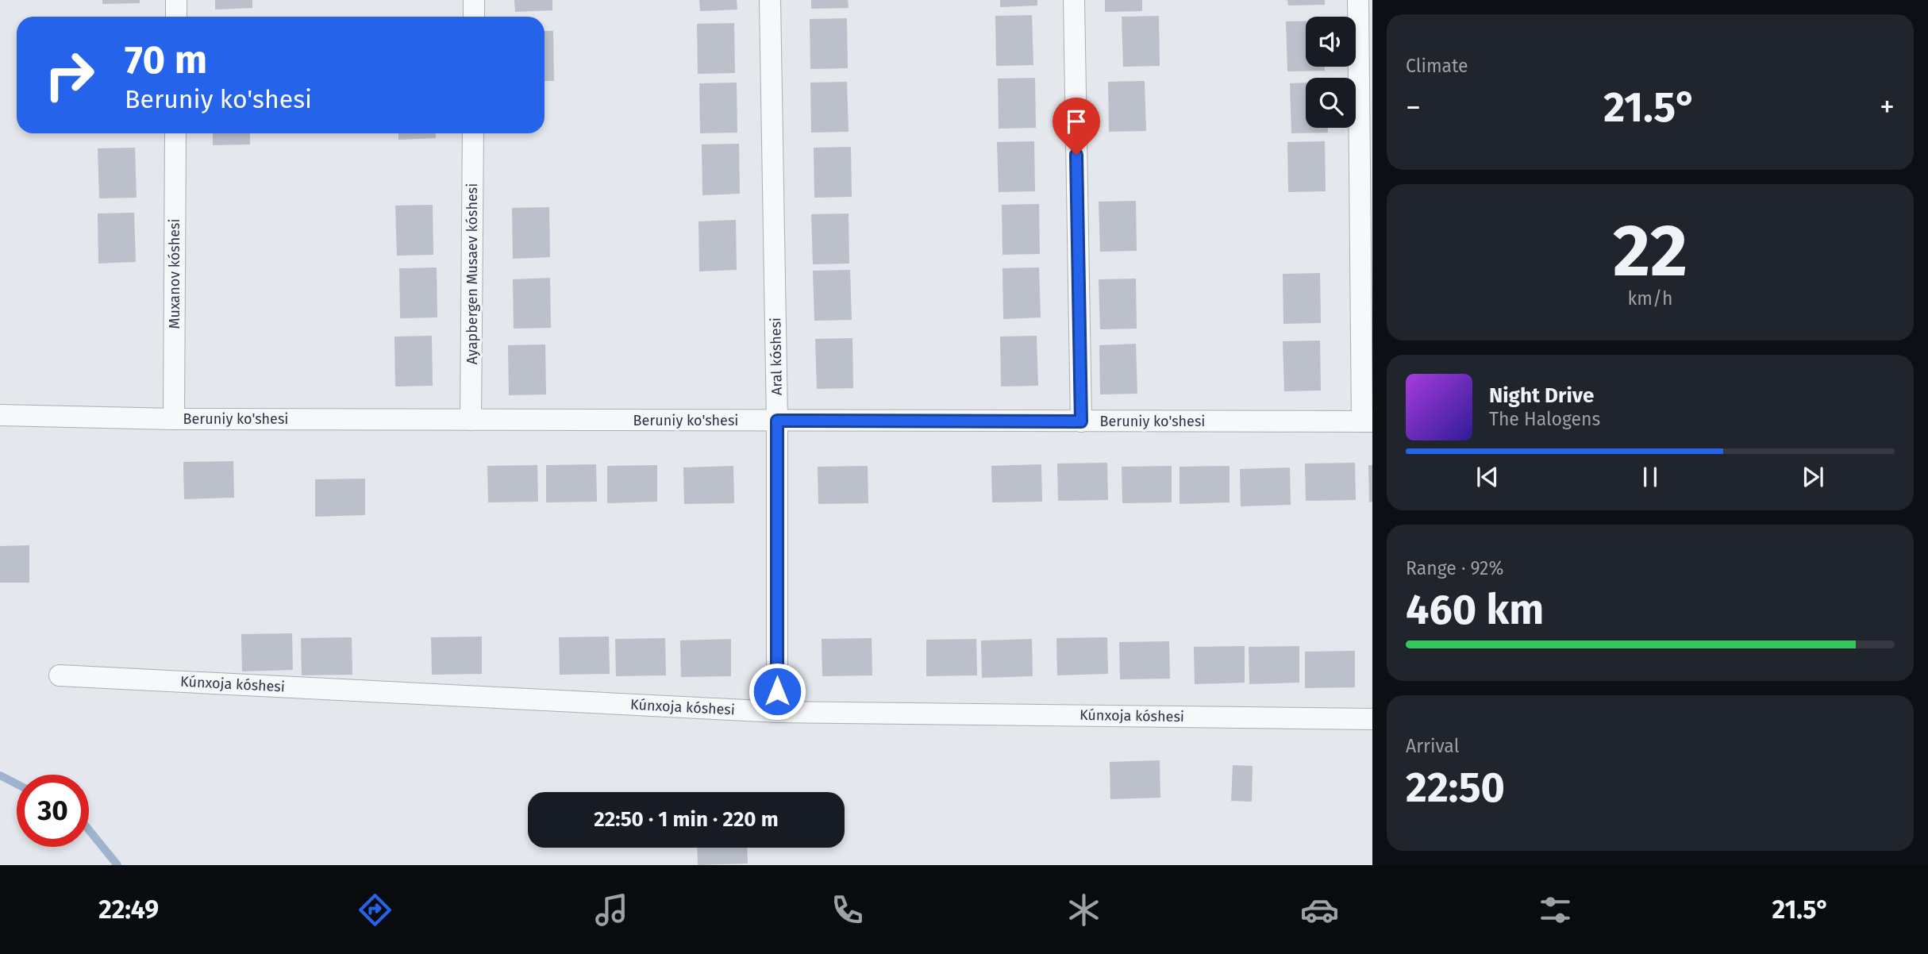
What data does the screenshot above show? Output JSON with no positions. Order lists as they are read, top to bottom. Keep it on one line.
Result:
{"streets":{"street":["Muxanov kóshesi","Ayapbergen Musaev kóshesi","Aral kóshesi","Beruniy ko'shesi","Kúnxoja kóshesi"]},"crossings":[["Muxanov kóshesi","Beruniy ko'shesi"],["Ayapbergen Musaev kóshesi","Beruniy ko'shesi"],["Aral kóshesi","Beruniy ko'shesi"],["Aral kóshesi","Kúnxoja kóshesi"]],"page":{"tile":["Climate",["22","km/h"],["Range · 92%","460 km"],["Arrival","22:50"]],"turn":["70 m","Beruniy ko'shesi"],"heat":["−","21.5°","+"],"song":["Night Drive","The Halogens"],"limit":"30","trip":"22:50 · 1 min · 220 m","tabs":["22:49","21.5°"]}}
